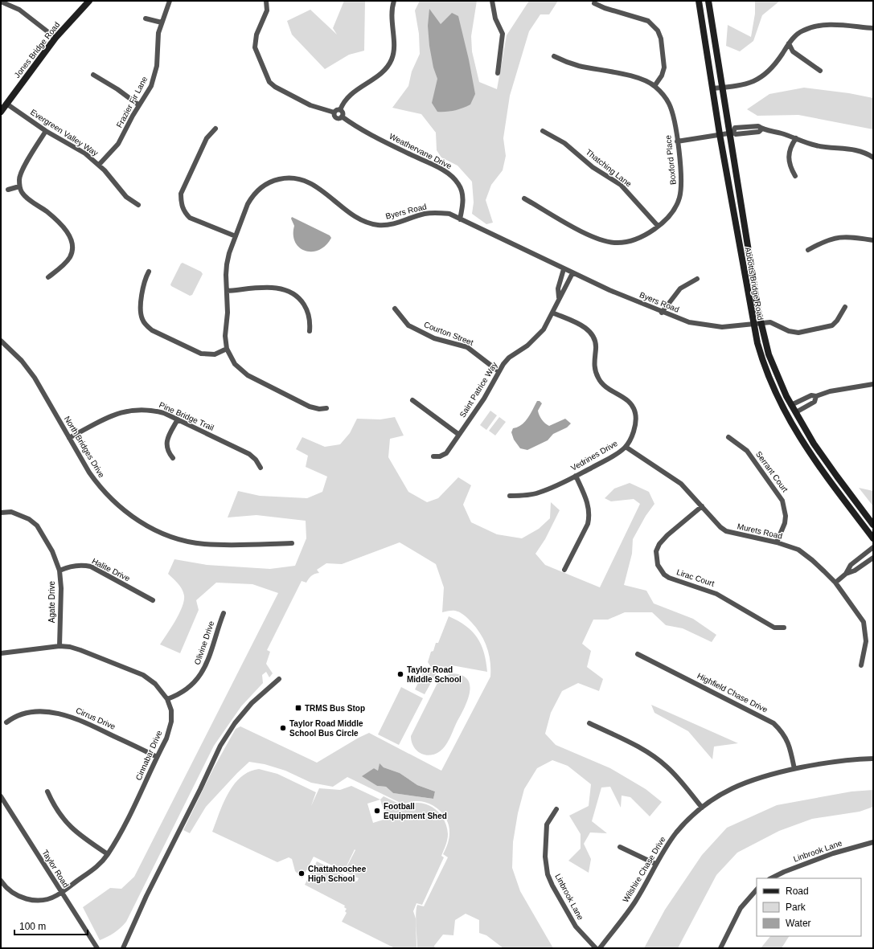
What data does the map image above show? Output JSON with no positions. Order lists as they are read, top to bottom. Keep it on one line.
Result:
{"streets":{"main road":["Jones Bridge Road","Abbotts Bridge Road"],"street":["Frazier Fir Lane","Evergreen Valley Way","Weathervane Drive","Boxford Place","Thatching Lane","Byers Road","Courton Street","Saint Patrice Way","Pine Bridge Trail","North Bridges Drive","Vedrines Drive","Serrant Court","Murets Road","Halite Drive","Lirac Court","Agate Drive","Olivine Drive","Highfield Chase Drive","Cirrus Drive","Cinnabar Drive","Linbrook Lane","Taylor Road","Wilshire Chase Drive"]},"crossings":[["Jones Bridge Road","Evergreen Valley Way"],["Frazier Fir Lane","Evergreen Valley Way"],["Weathervane Drive","Byers Road"],["Boxford Place","Thatching Lane"],["Byers Road","Abbotts Bridge Road"],["Byers Road","Saint Patrice Way"],["Courton Street","Saint Patrice Way"],["Saint Patrice Way","Vedrines Drive"],["Pine Bridge Trail","North Bridges Drive"],["Vedrines Drive","Murets Road"],["Serrant Court","Murets Road"],["Murets Road","Lirac Court"],["Halite Drive","Agate Drive"],["Agate Drive","Cinnabar Drive"],["Olivine Drive","Cinnabar Drive"],["Highfield Chase Drive","Wilshire Chase Drive"],["Cirrus Drive","Cinnabar Drive"],["Cinnabar Drive","Taylor Road"]],"places":{"other":["Taylor Road Middle School","Taylor Road Middle School Bus Circle","Football Equipment Shed","Chattahoochee High School"],"transit":["TRMS Bus Stop"]},"legend":["Road","Park","Water"],"scale_bar":"100 m"}
